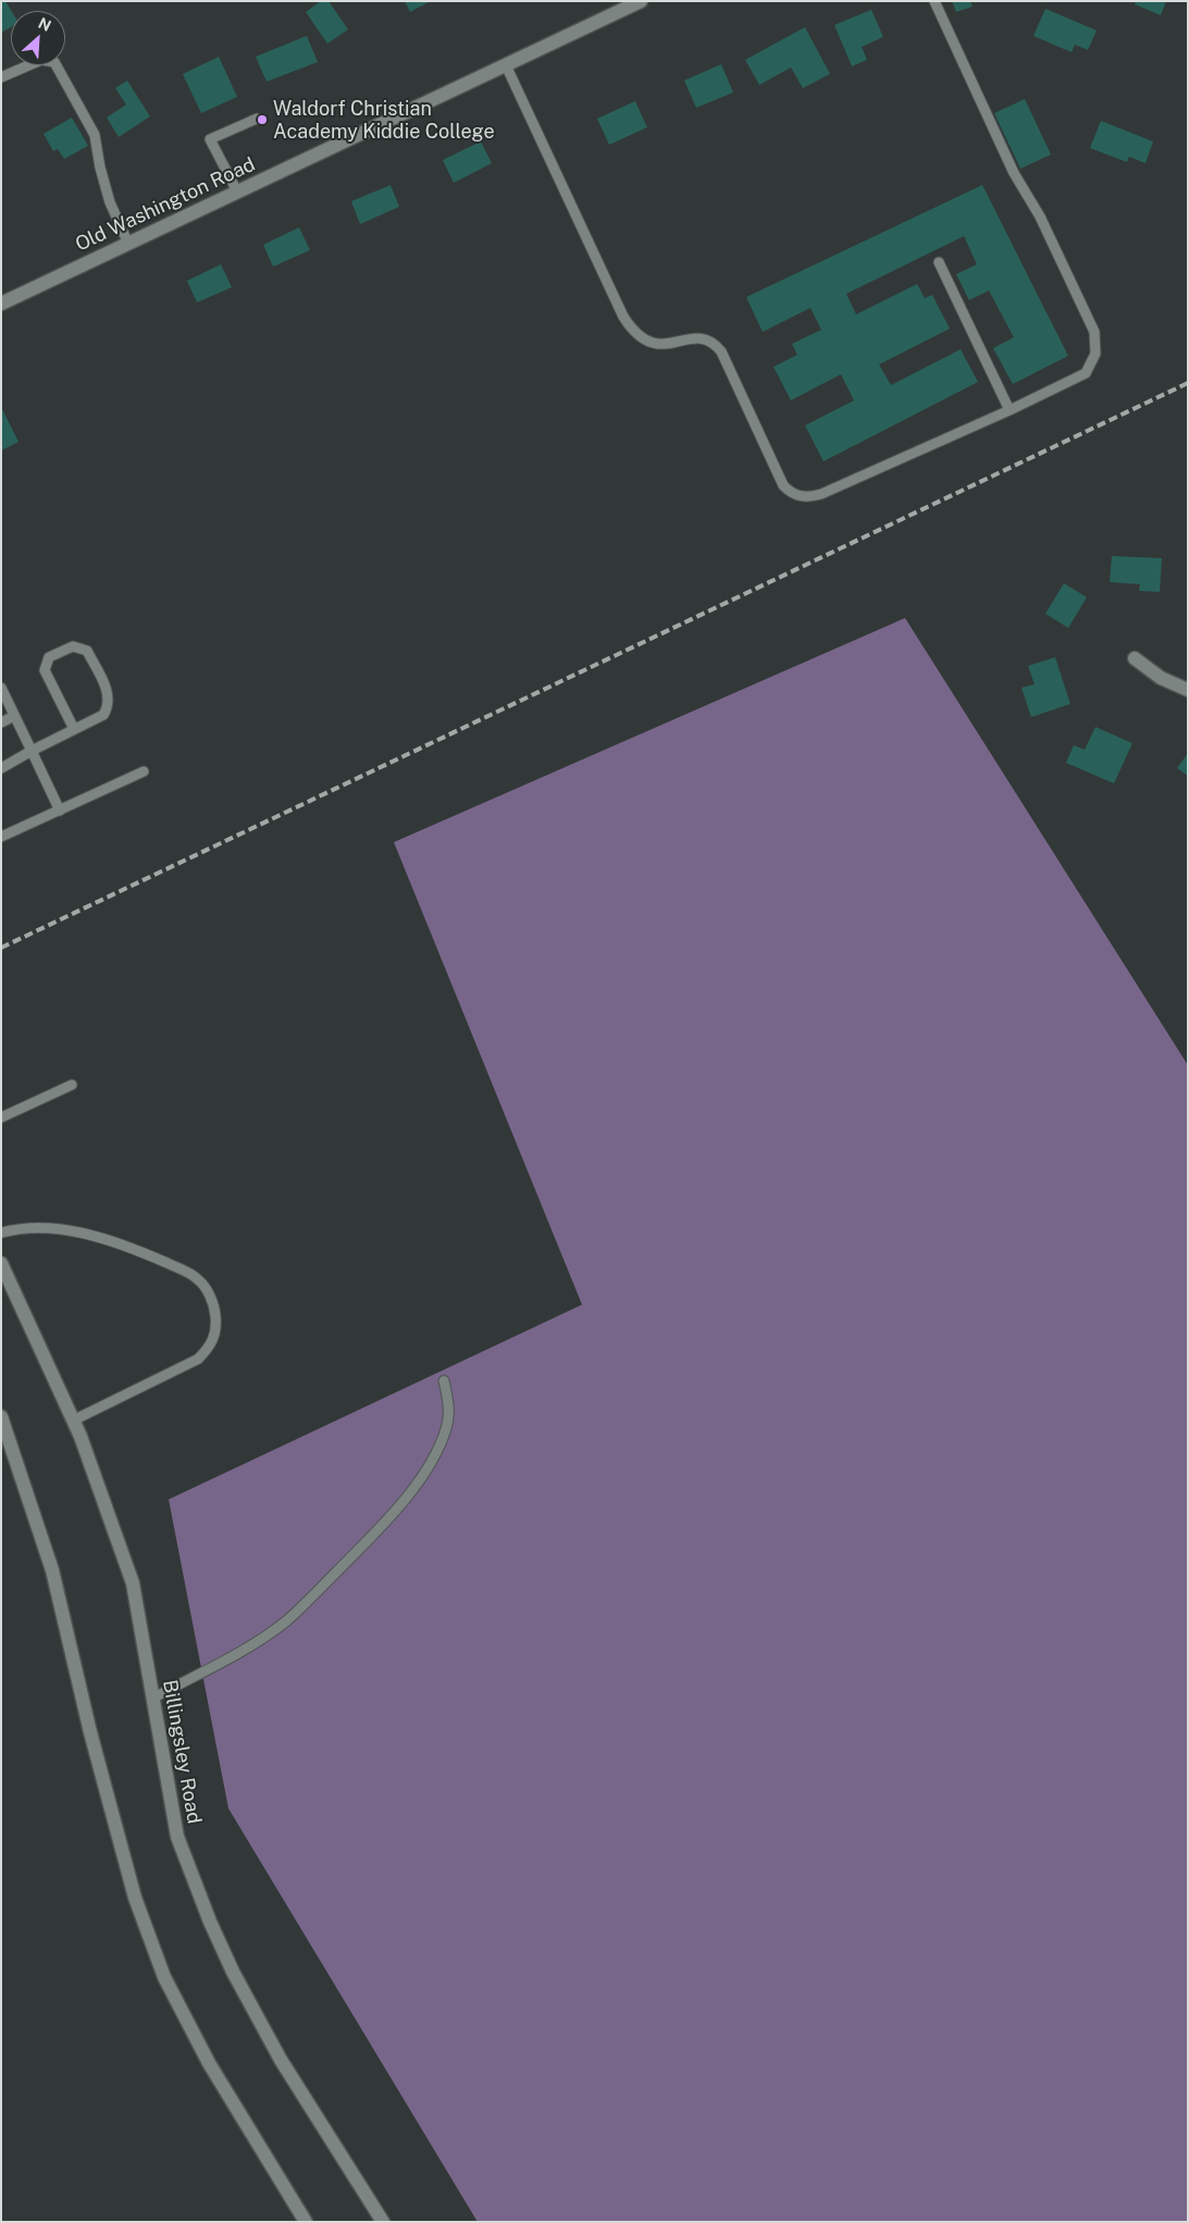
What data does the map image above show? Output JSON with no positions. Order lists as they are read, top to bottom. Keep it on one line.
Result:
{"streets":{"main road":["Old Washington Road","Billingsley Road"]},"places":["Waldorf Christian Academy Kiddie College"],"north":"top right"}
